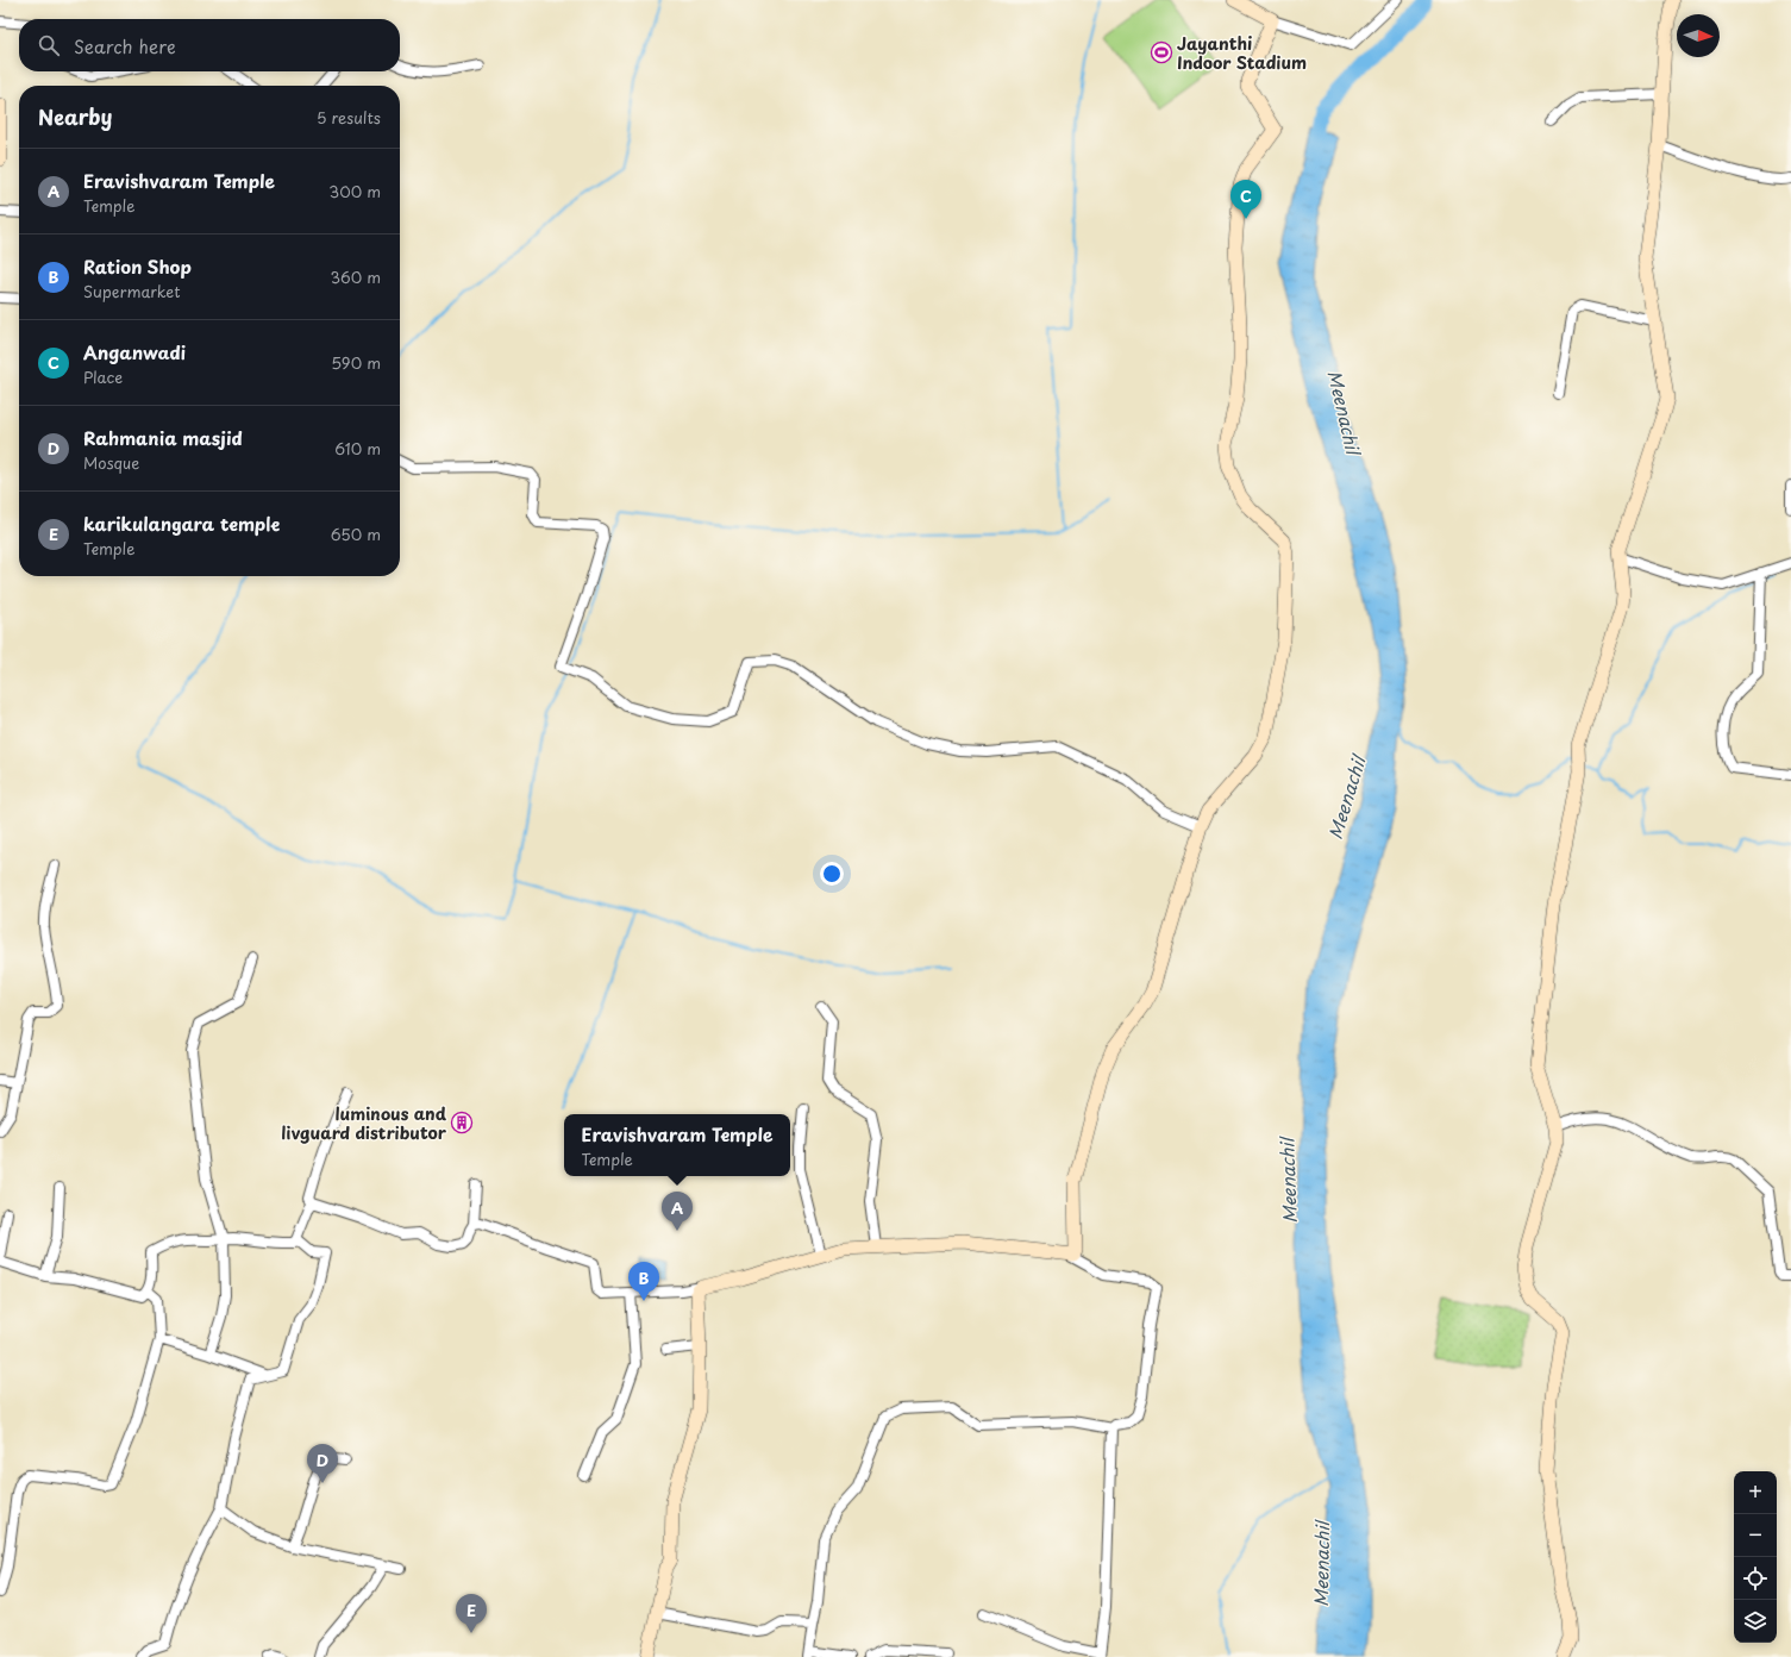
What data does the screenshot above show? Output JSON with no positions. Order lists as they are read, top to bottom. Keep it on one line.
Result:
{"water":["Meenachil"],"places":{"sports":["Jayanthi Indoor Stadium"],"building":["luminous and livguard distributor"]},"north":"right","page":{"search":"Search here","heading":["Nearby","5 results"],"list":[{"mark":"A","name":"Eravishvaram Temple","note":"Temple","value":"300 m"},{"mark":"B","name":"Ration Shop","note":"Supermarket","value":"360 m"},{"mark":"C","name":"Anganwadi","note":"Place","value":"590 m"},{"mark":"D","name":"Rahmania masjid","note":"Mosque","value":"610 m"},{"mark":"E","name":"karikulangara temple","note":"Temple","value":"650 m"}],"pins":["C","A","B","D","E"],"popup":["Eravishvaram Temple","Temple"],"map_buttons":["+","−"]}}
